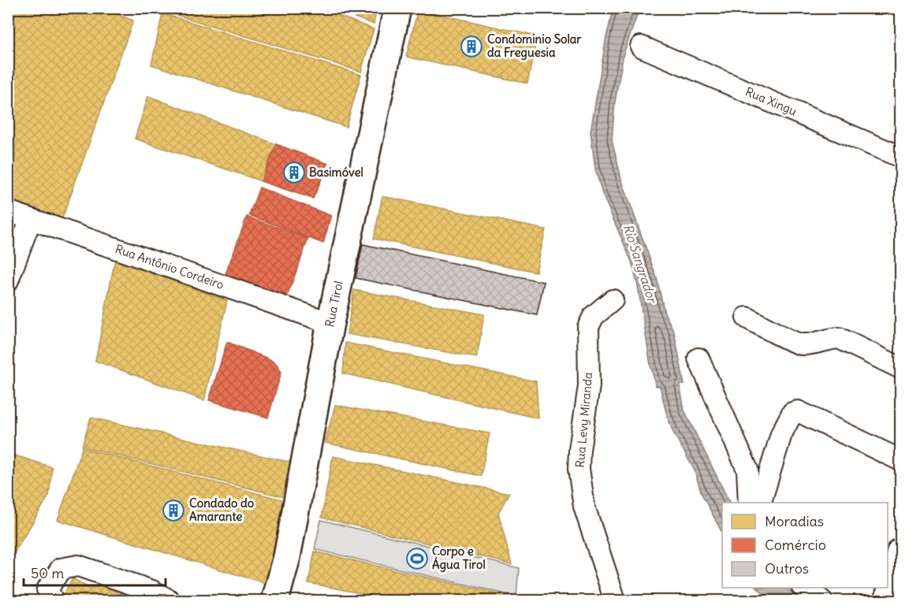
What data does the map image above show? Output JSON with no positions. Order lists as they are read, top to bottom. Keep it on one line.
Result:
{"streets":{"main road":["Rua Tirol"],"street":["Rua Xingu","Rua Antônio Cordeiro","Rua Levy Miranda"]},"crossings":[["Rua Antônio Cordeiro","Rua Tirol"]],"water":["Rio Sangrador"],"places":{"building":["Condominio Solar da Freguesia","Basimóvel","Condado do Amarante"],"sports":["Corpo e Água Tirol"]},"legend":["Moradias","Comércio","Outros"],"scale_bar":"50 m"}
